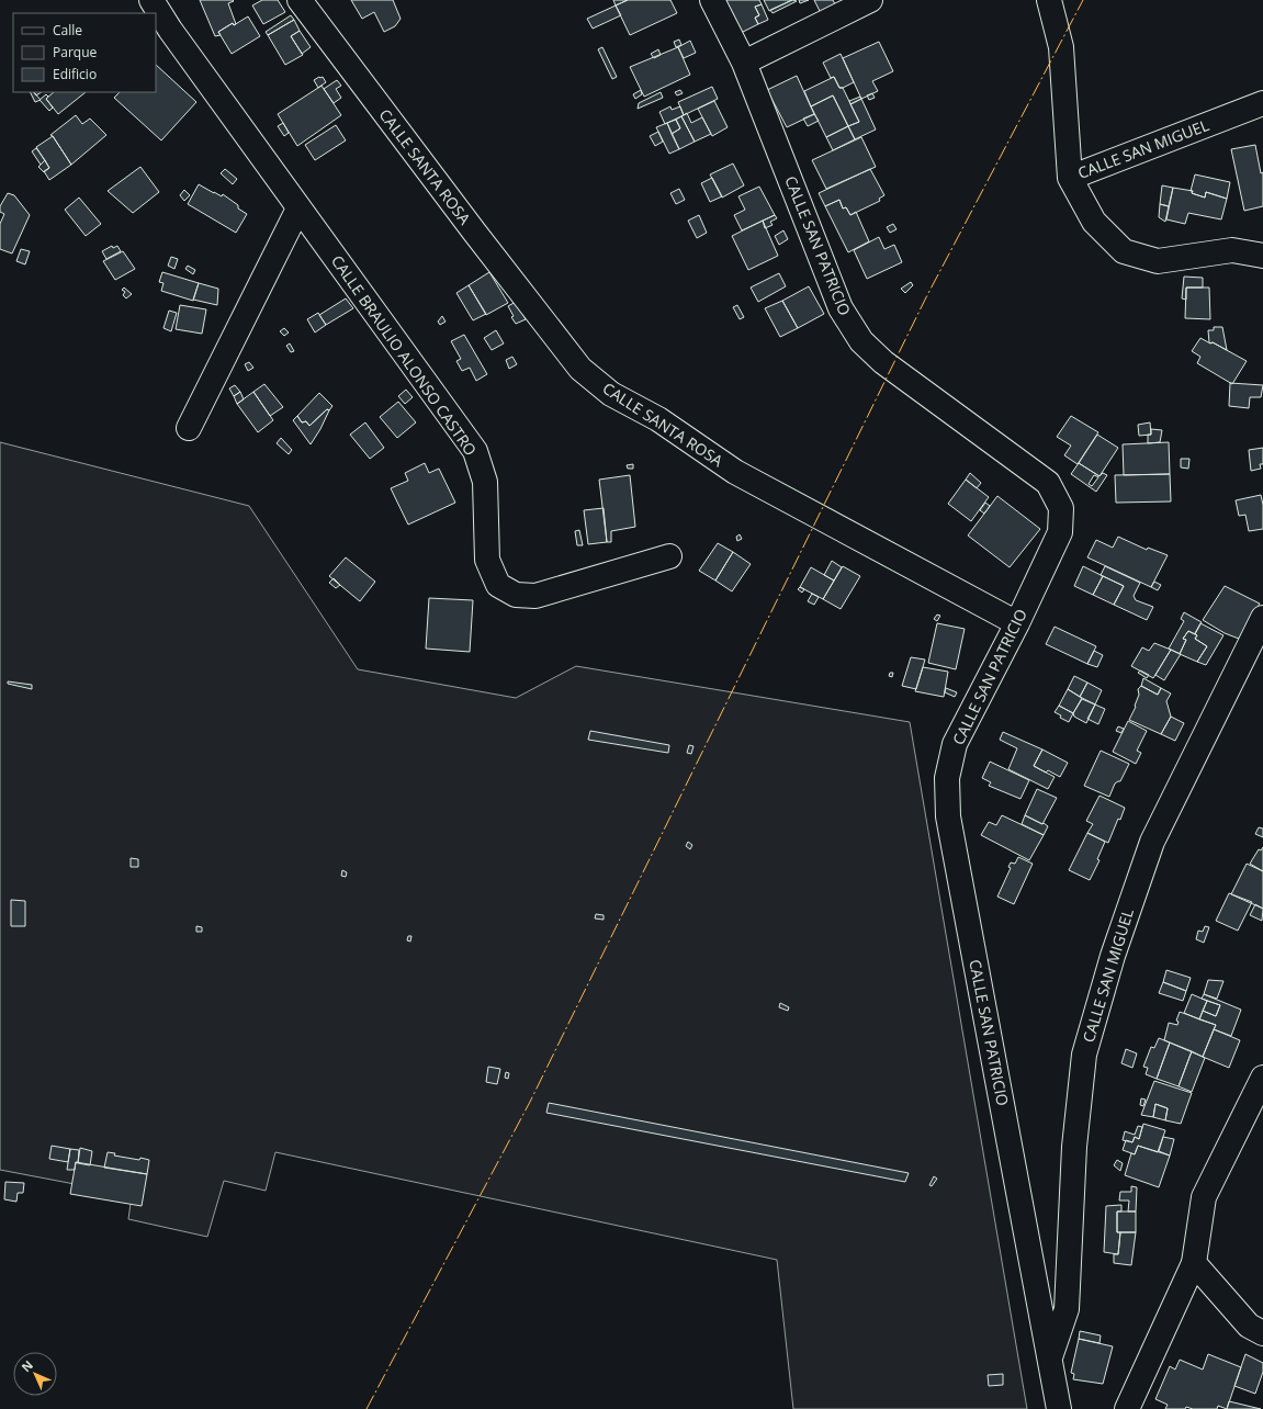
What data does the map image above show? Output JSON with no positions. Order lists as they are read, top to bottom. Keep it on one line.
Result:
{"streets":{"street":["CALLE SAN MIGUEL","CALLE SANTA ROSA","CALLE SAN PATRICIO","CALLE BRAULIO ALONSO CASTRO"]},"crossings":[["CALLE SAN MIGUEL","CALLE SAN PATRICIO"],["CALLE SANTA ROSA","CALLE SAN PATRICIO"]],"legend":["Calle","Parque","Edificio"],"north":"top left"}
